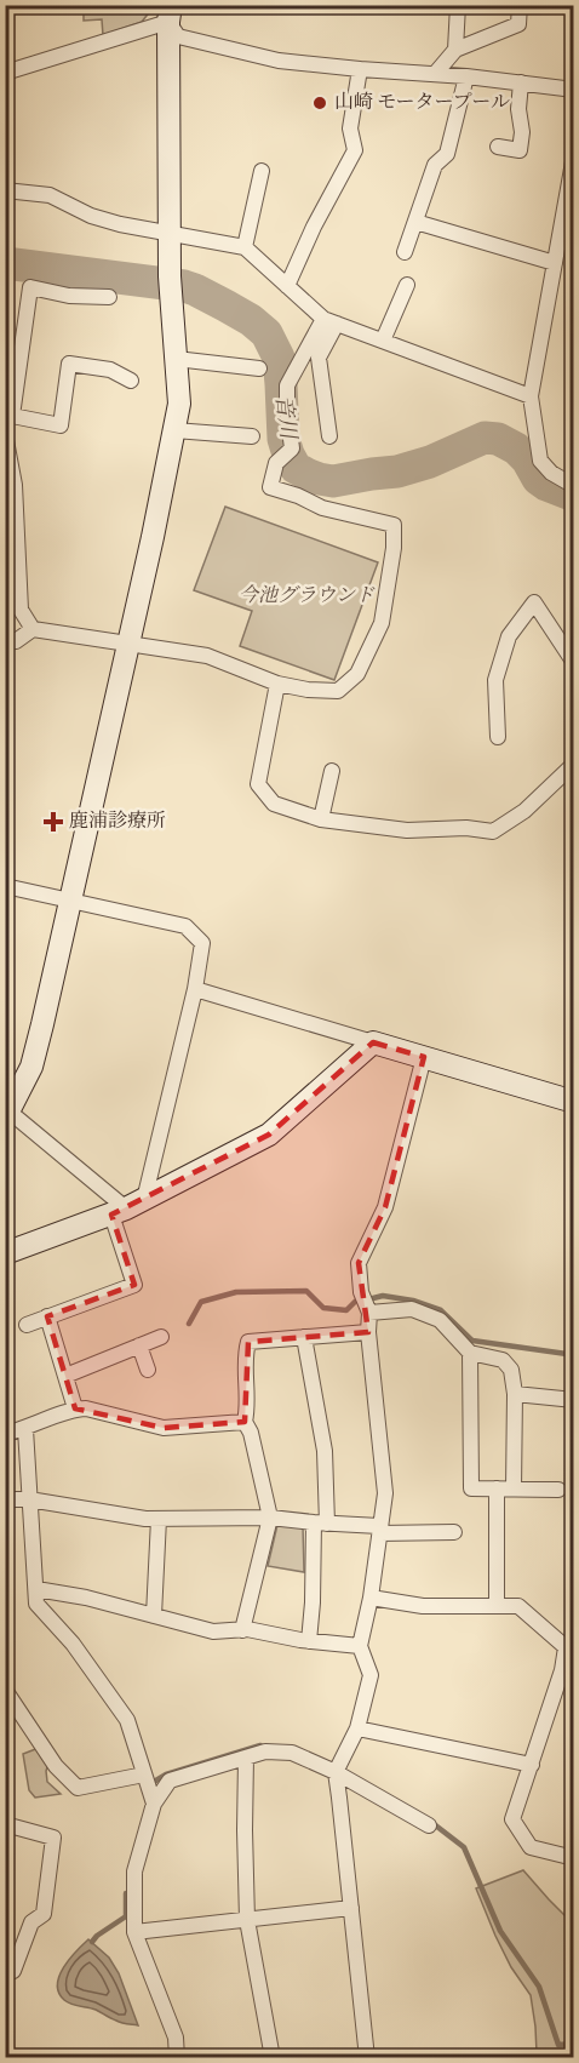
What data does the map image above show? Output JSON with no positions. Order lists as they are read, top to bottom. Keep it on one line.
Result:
{"water":["音川"],"parks":["今池グラウンド"],"places":{"other":["山崎 モータープール"],"health":["鹿浦診療所"]}}
